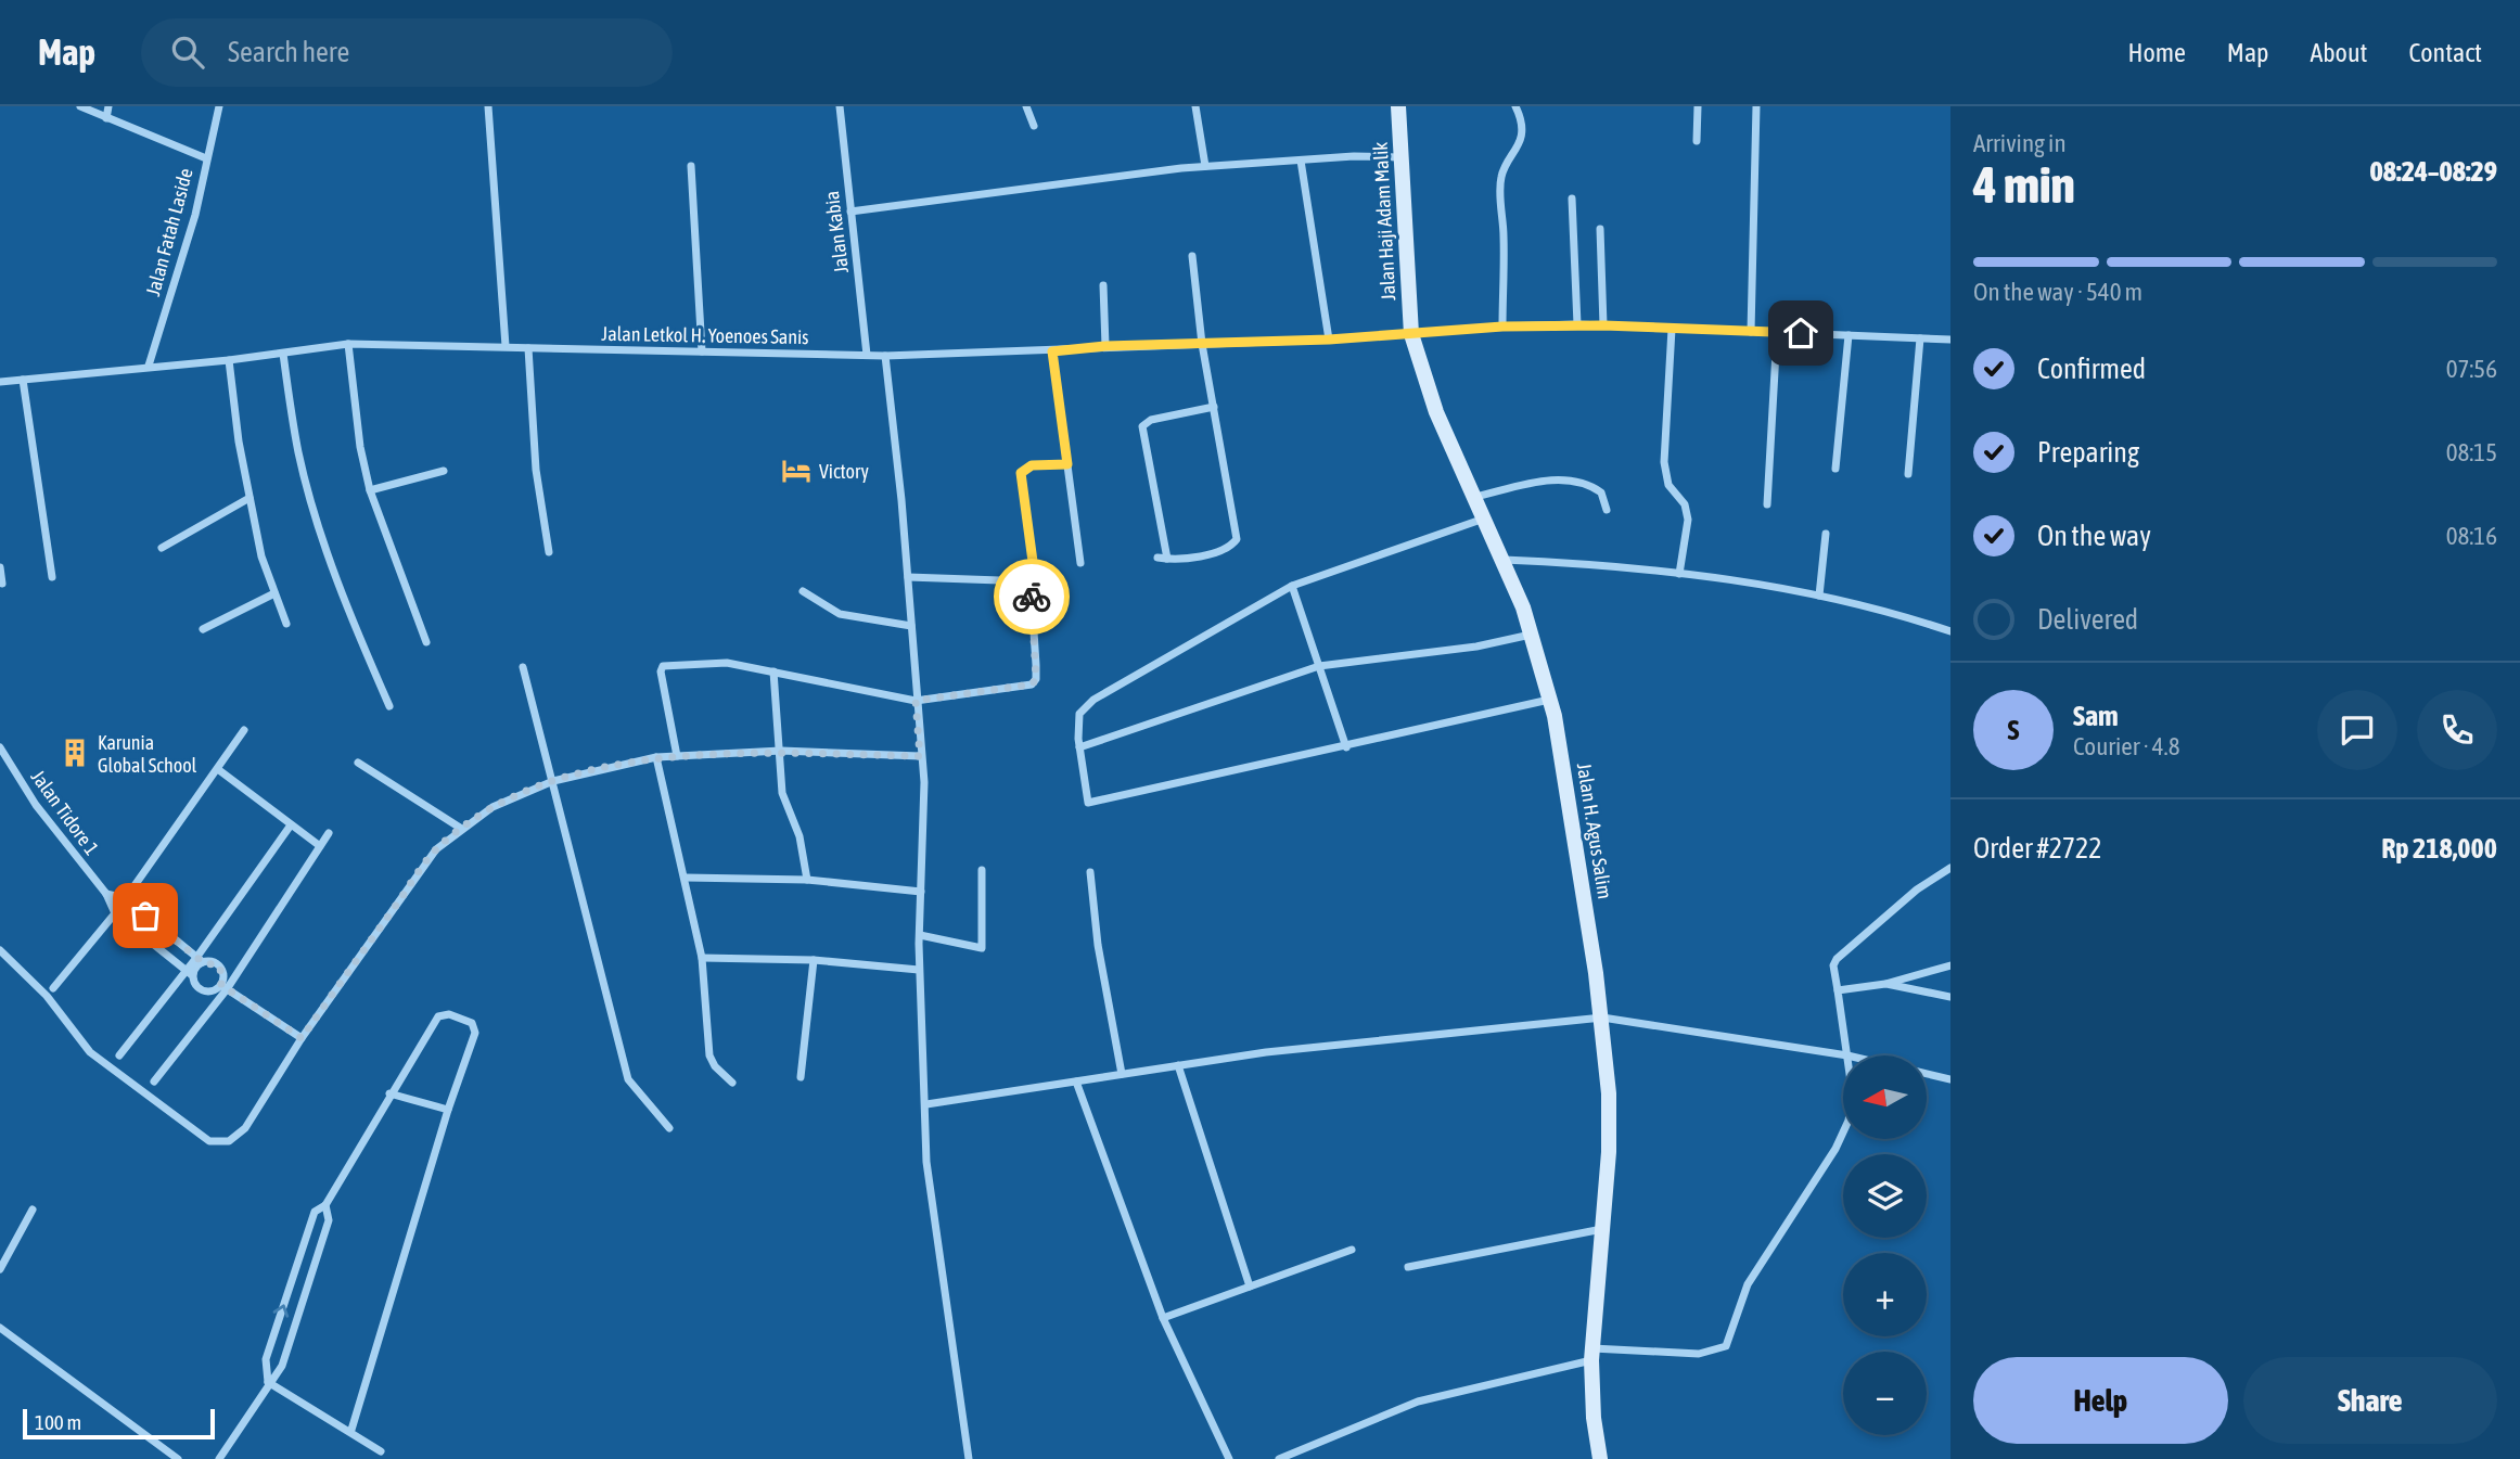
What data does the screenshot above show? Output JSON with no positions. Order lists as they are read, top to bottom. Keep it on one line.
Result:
{"streets":{"main road":["Jalan Haji Adam Malik","Jalan H. Agus Salim"],"street":["Jalan Fatah Laside","Jalan Kabia","Jalan Letkol H. Yoenoes Sanis","Jalan Tidore 1"]},"crossings":[["Jalan Haji Adam Malik","Jalan Letkol H. Yoenoes Sanis"],["Jalan Haji Adam Malik","Jalan H. Agus Salim"],["Jalan Fatah Laside","Jalan Letkol H. Yoenoes Sanis"],["Jalan Kabia","Jalan Letkol H. Yoenoes Sanis"],["Jalan Letkol H. Yoenoes Sanis","Jalan H. Agus Salim"]],"places":{"hotel":["Victory"],"building":["Karunia Global School"]},"scale_bar":"100 m","north":"left","page":{"header":"Map","search":"Search here","nav":["Home","Map","About","Contact"],"heading":["4 min","Arriving in","08:24–08:29"],"panel":["Sam","Courier · 4.8","Order #2722","Rp 218,000"],"bar":"On the way · 540 m","list":[["Confirmed","07:56"],["Preparing","08:15"],["On the way","08:16"],"Delivered"],"round":"S","map_buttons":["+","−"],"buttons":["Help","Share"],"scale":"100 m"}}
